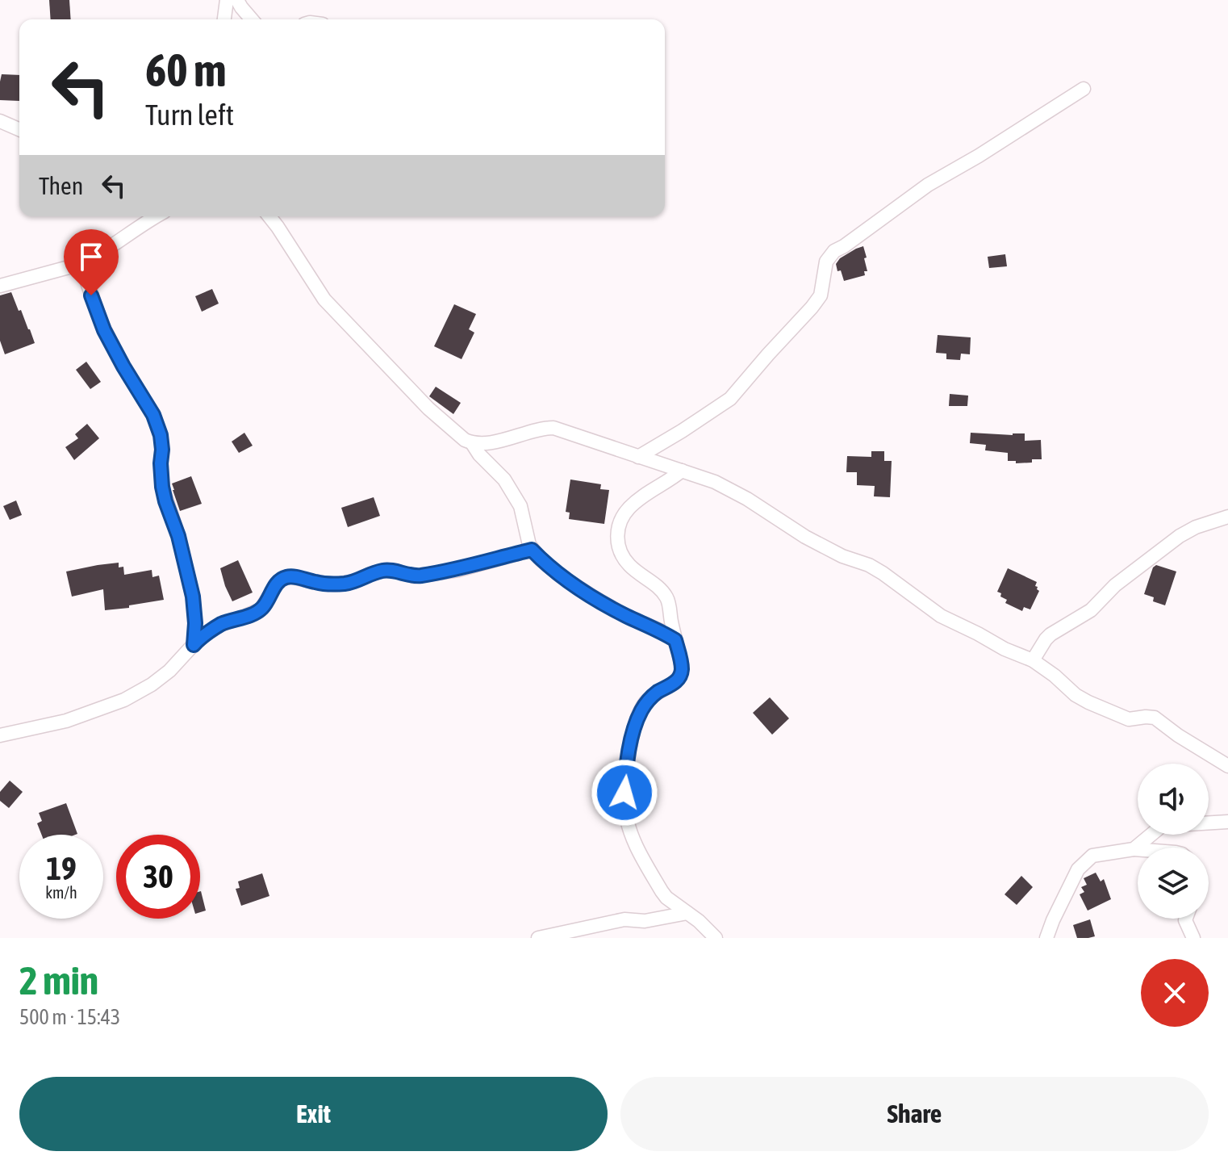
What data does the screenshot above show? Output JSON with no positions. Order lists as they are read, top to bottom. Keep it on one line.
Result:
{"page":{"turn":["60 m","Turn left"],"then":"Then","speed":"19 km/h","limit":"30","heading":["2 min","500 m · 15:43"],"buttons":["Exit","Share"]}}
